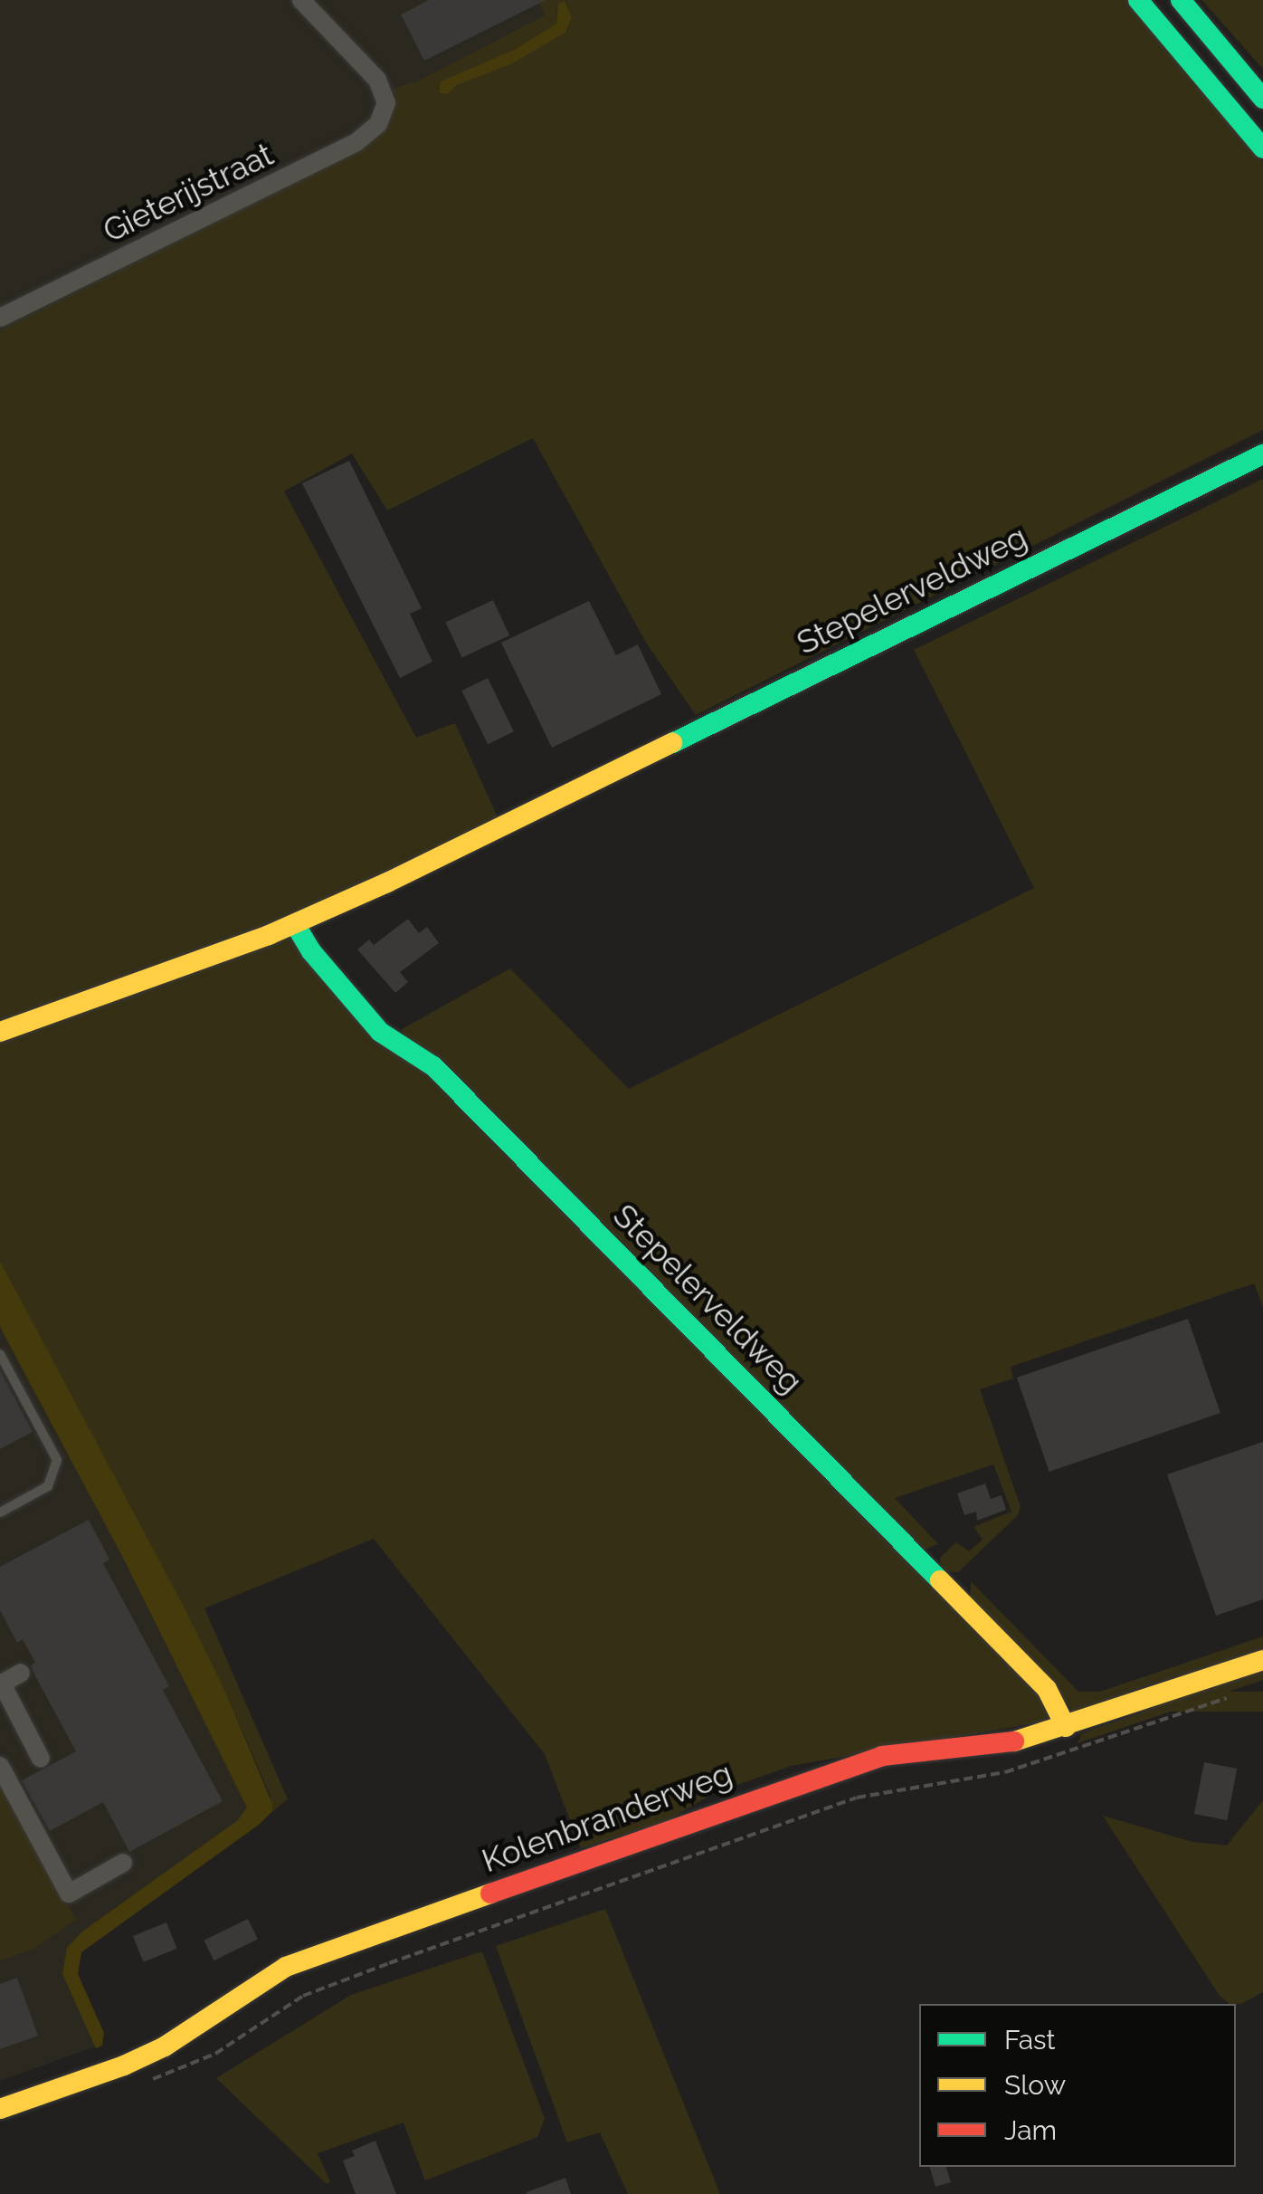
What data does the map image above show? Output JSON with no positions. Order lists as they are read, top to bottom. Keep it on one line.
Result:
{"streets":{"main road":["Stepelerveldweg","Kolenbranderweg"],"street":["Gieterijstraat"]},"crossings":[["Stepelerveldweg","Kolenbranderweg"]],"legend":["Fast","Slow","Jam"]}
